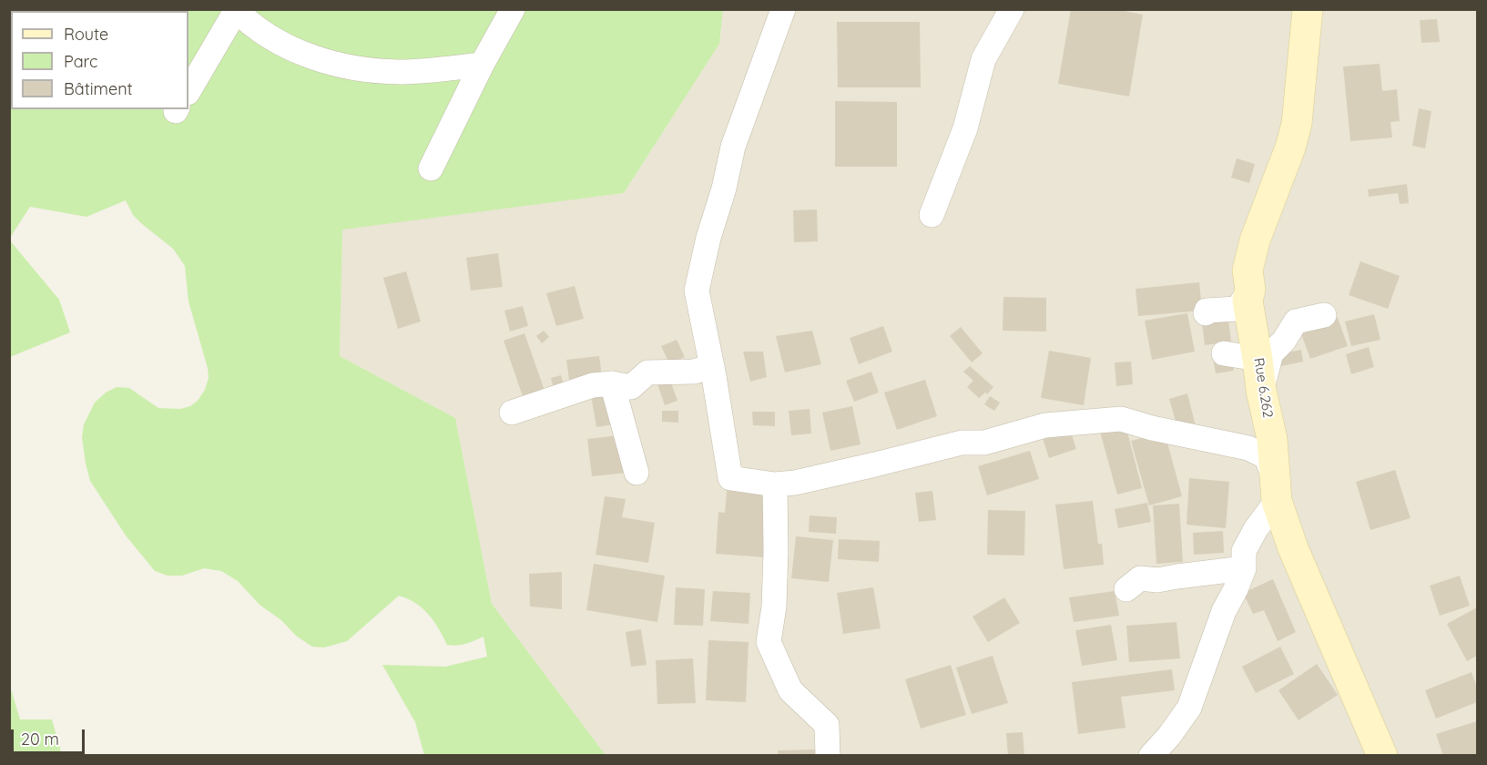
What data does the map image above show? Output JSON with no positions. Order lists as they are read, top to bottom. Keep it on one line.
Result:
{"streets":{"street":["Rue 6.262"]},"legend":["Route","Parc","Bâtiment"],"scale_bar":"20 m"}
